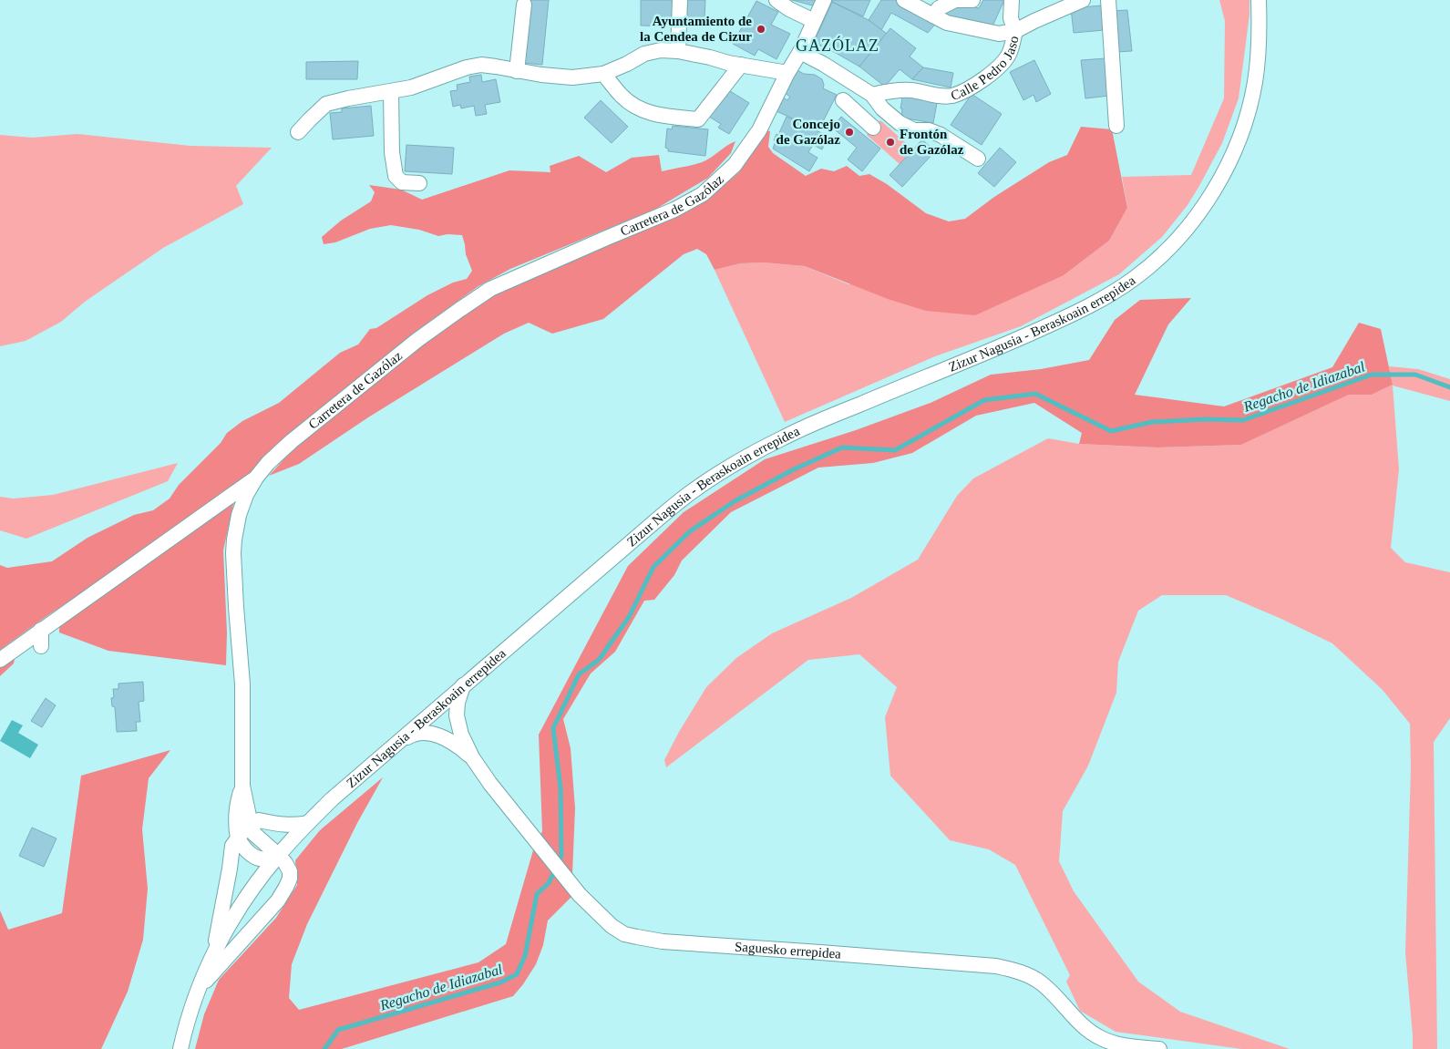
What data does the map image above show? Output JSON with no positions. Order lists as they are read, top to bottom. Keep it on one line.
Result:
{"streets":{"street":["Calle Pedro Jaso","Carretera de Gazólaz","Zizur Nagusia - Beraskoain errepidea","Saguesko errepidea"]},"districts":["GAZÓLAZ"],"water":["Regacho de Idiazabal"],"places":["Ayuntamiento de la Cendea de Cizur","Concejo de Gazólaz","Frontón de Gazólaz"]}
